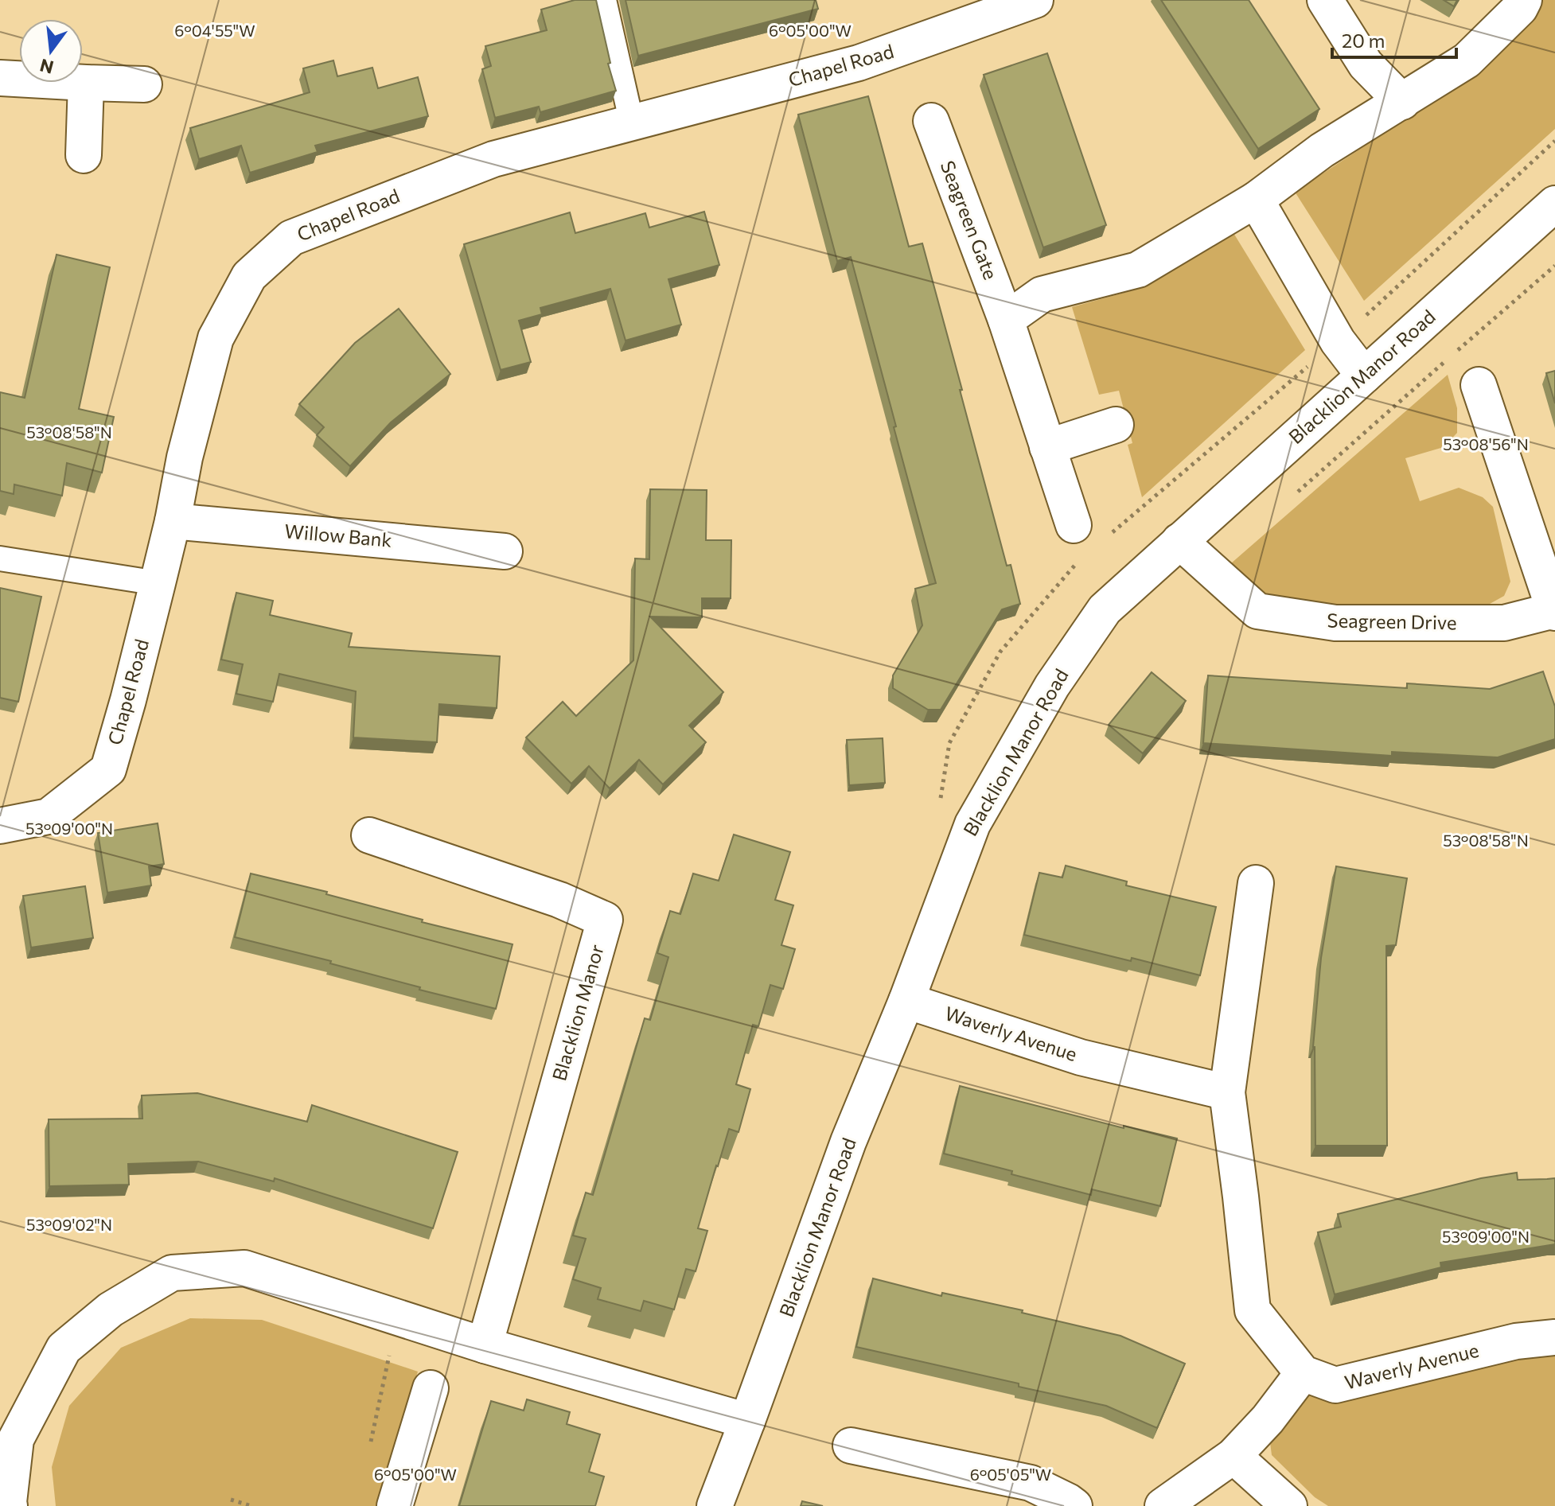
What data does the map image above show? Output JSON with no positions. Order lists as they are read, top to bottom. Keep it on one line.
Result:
{"streets":{"street":["Chapel Road","Seagreen Gate","Blacklion Manor Road","Willow Bank","Seagreen Drive","Blacklion Manor","Waverly Avenue"]},"crossings":[["Chapel Road","Willow Bank"],["Blacklion Manor Road","Seagreen Drive"],["Blacklion Manor Road","Waverly Avenue"]],"scale_bar":"20 m","north":"bottom","coordinates":["6°04'55\"W","6°05'00\"W","53°08'58\"N","53°08'56\"N","53°09'00\"N","53°09'02\"N","6°05'05\"W"]}
